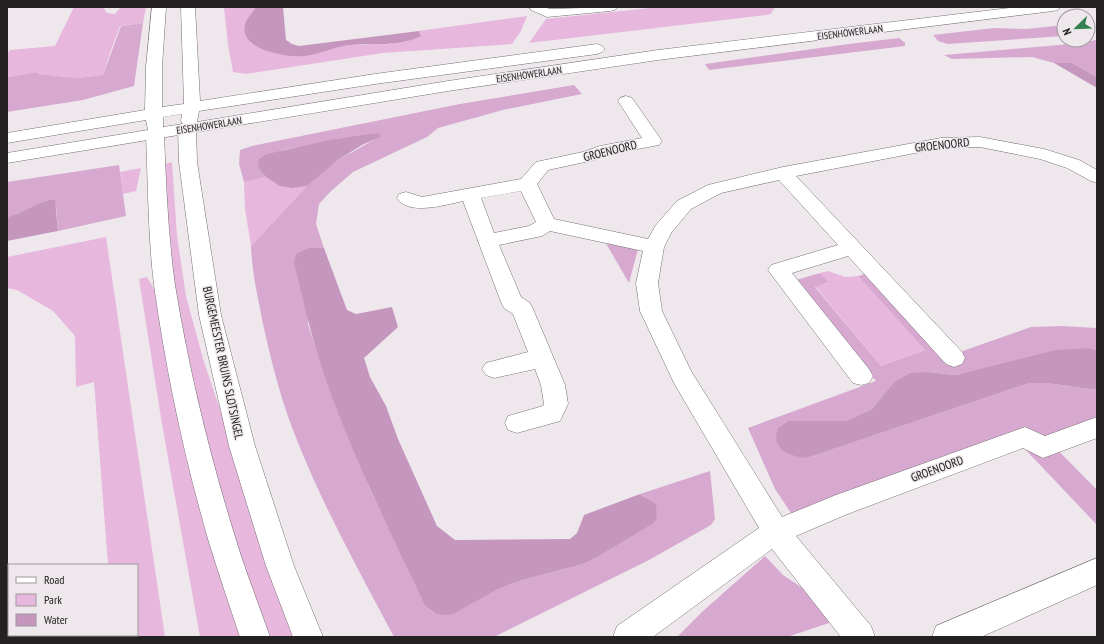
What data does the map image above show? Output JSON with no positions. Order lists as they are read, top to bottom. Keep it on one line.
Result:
{"streets":{"street":["EISENHOWERLAAN","GROENOORD","BURGEMEESTER BRUINS SLOTSINGEL"]},"crossings":[["EISENHOWERLAAN","BURGEMEESTER BRUINS SLOTSINGEL"]],"legend":["Road","Park","Water"],"north":"bottom left"}
